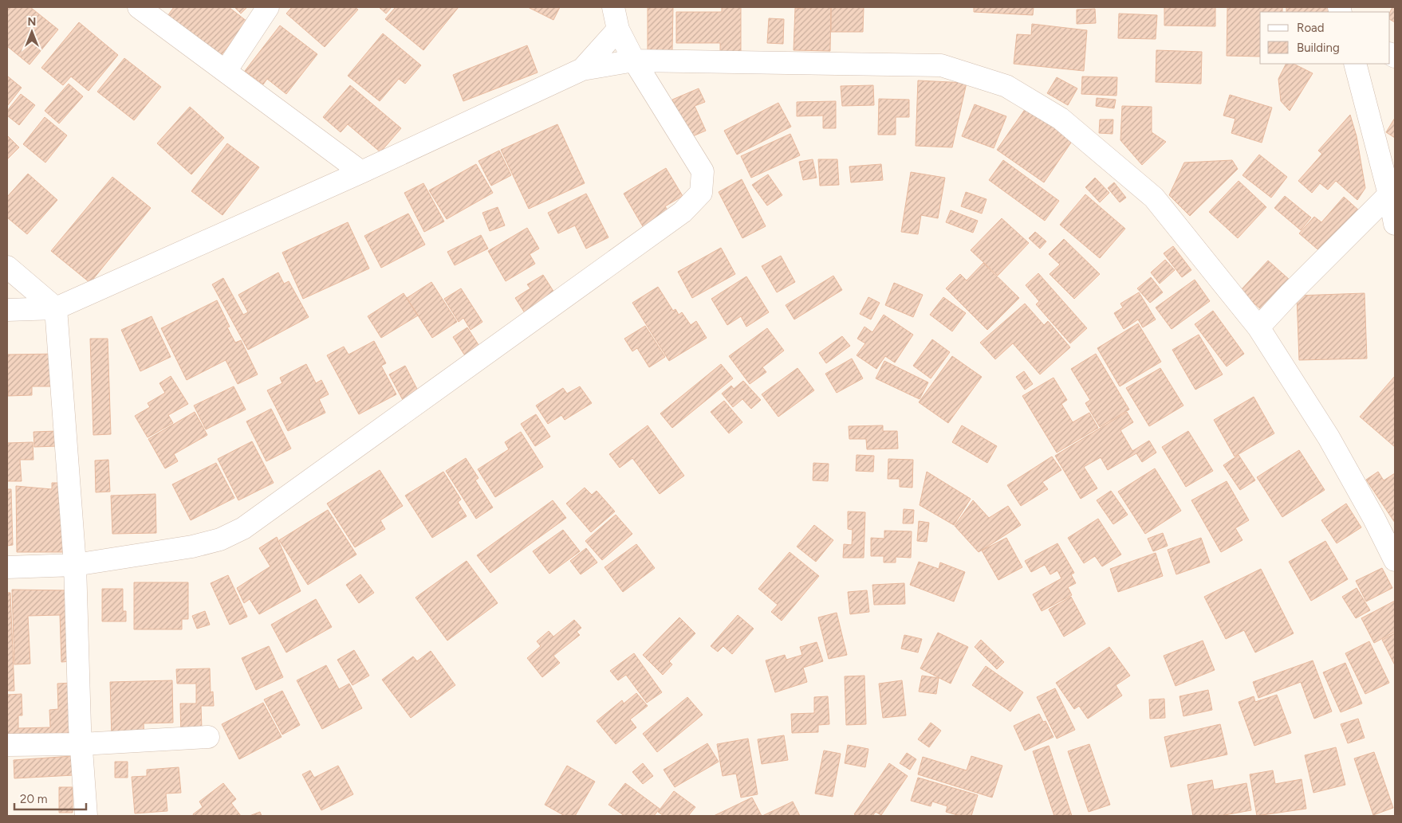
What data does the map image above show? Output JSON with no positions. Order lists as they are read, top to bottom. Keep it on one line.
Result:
{"legend":["Road","Building"],"scale_bar":"20 m","north":"top"}
